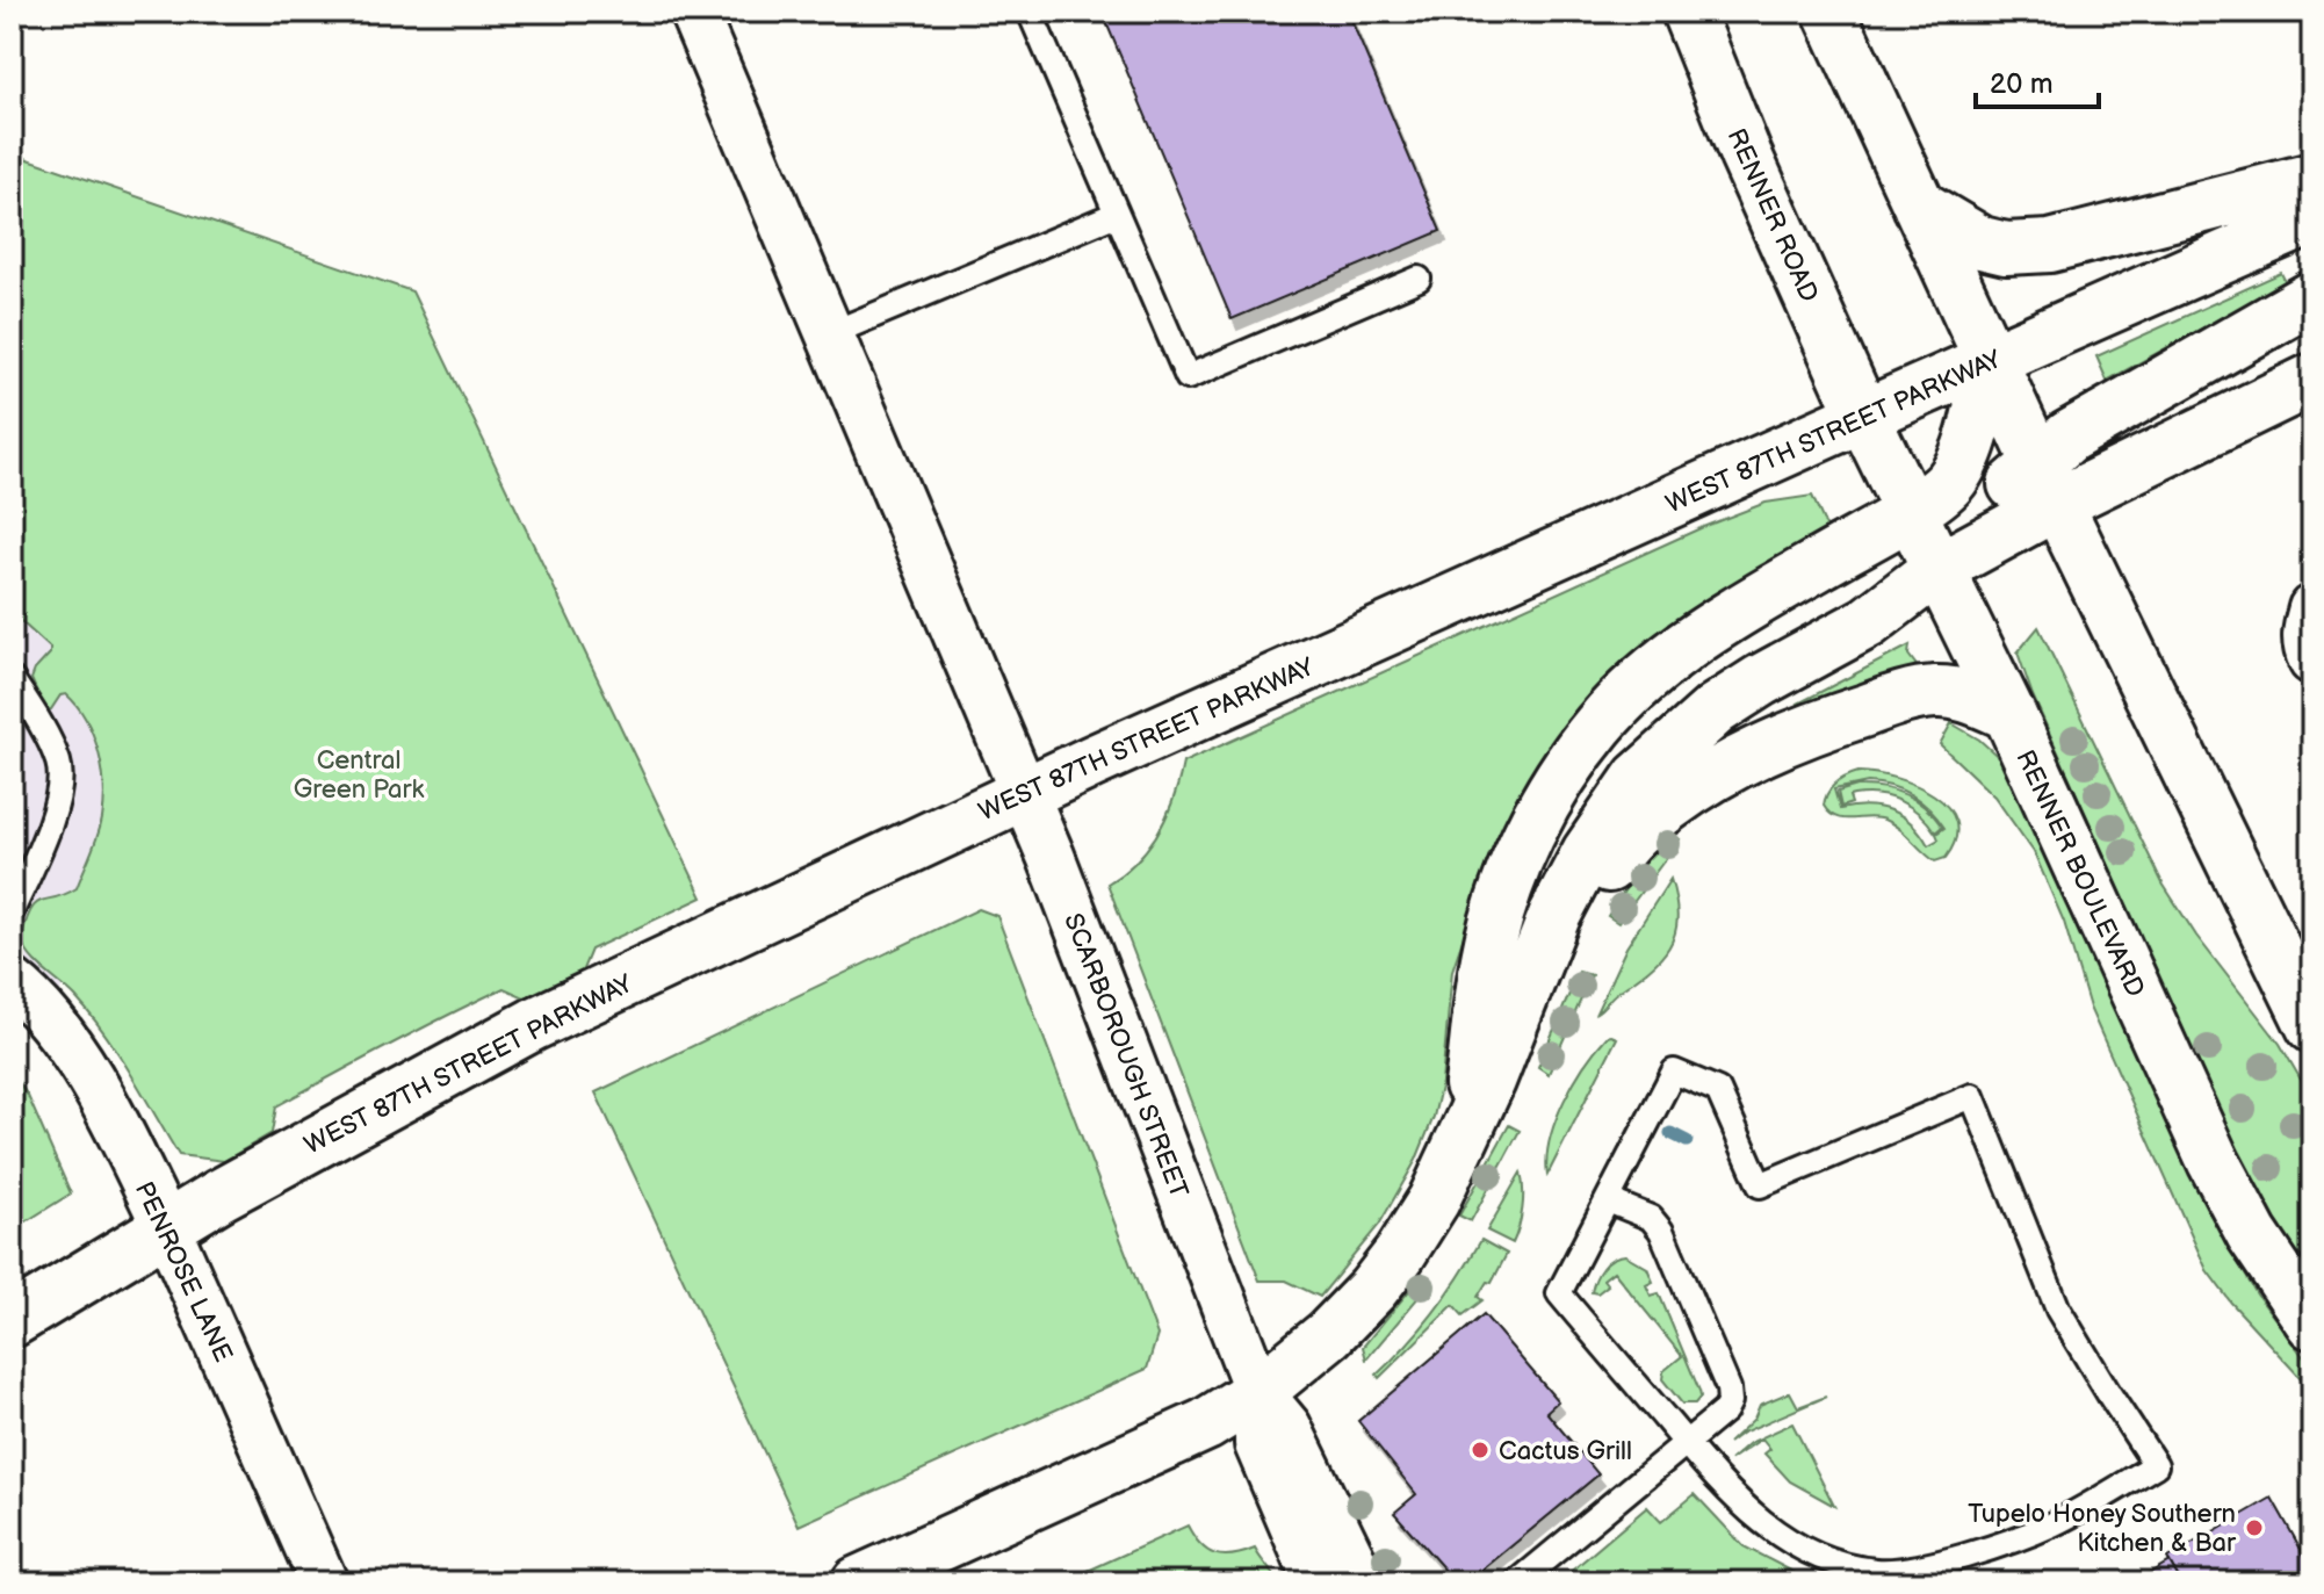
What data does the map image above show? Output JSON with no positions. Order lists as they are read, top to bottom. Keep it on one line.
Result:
{"streets":{"main road":["RENNER ROAD","WEST 87TH STREET PARKWAY","RENNER BOULEVARD"],"street":["SCARBOROUGH STREET","PENROSE LANE"]},"crossings":[["RENNER ROAD","WEST 87TH STREET PARKWAY"],["RENNER ROAD","RENNER BOULEVARD"],["WEST 87TH STREET PARKWAY","RENNER BOULEVARD"],["WEST 87TH STREET PARKWAY","SCARBOROUGH STREET"],["WEST 87TH STREET PARKWAY","PENROSE LANE"]],"parks":["Central Green Park"],"places":["Cactus Grill","Tupelo Honey Southern Kitchen & Bar"],"scale_bar":"20 m"}
